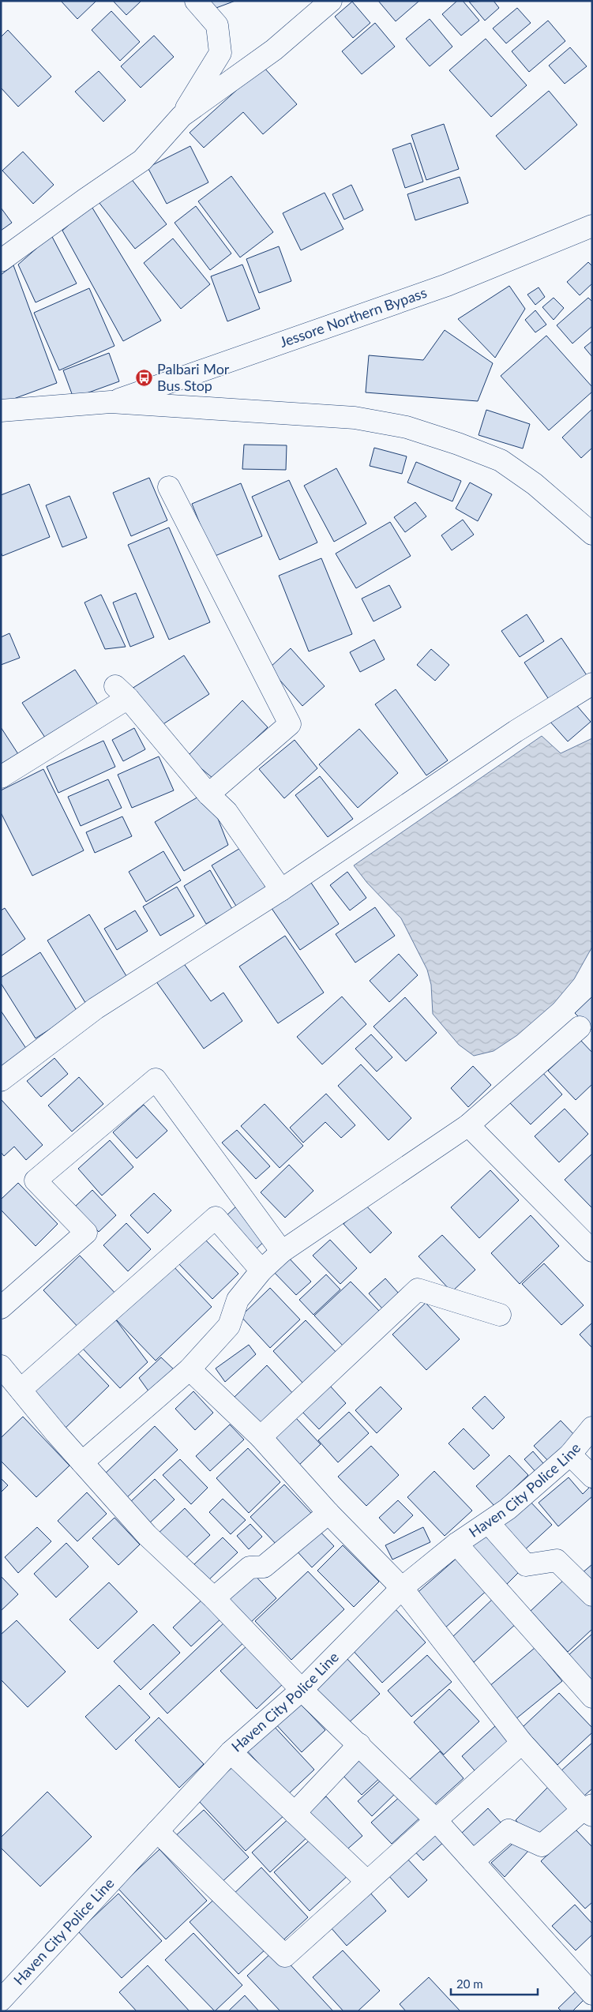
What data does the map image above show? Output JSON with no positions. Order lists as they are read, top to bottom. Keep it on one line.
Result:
{"streets":{"main road":["Jessore Northern Bypass","Haven City Police Line"]},"places":{"bus stop":["Palbari Mor Bus Stop"]},"scale_bar":"20 m"}
